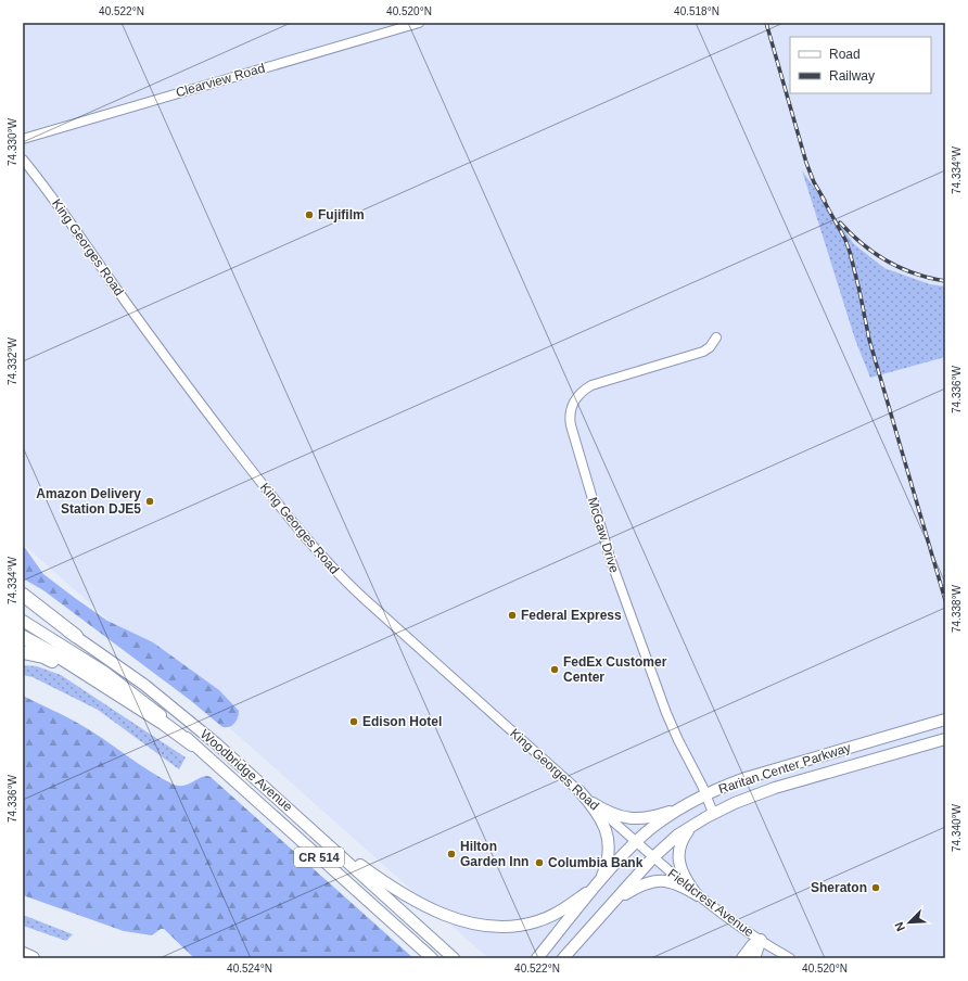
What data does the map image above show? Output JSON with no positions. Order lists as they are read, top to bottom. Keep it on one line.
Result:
{"streets":{"main road":["Raritan Center Parkway","Woodbridge Avenue","CR 514"],"street":["Clearview Road","King Georges Road","McGaw Drive","Fieldcrest Avenue"]},"crossings":[["King Georges Road","Raritan Center Parkway"],["King Georges Road","Fieldcrest Avenue"],["McGaw Drive","Raritan Center Parkway"],["Raritan Center Parkway","Fieldcrest Avenue"]],"places":["Fujifilm","Amazon Delivery Station DJE5","Federal Express","FedEx Customer Center","Edison Hotel","Hilton Garden Inn","Columbia Bank","Sheraton"],"legend":["Road","Railway"],"north":"bottom left","coordinates":["40.522°N","40.520°N","40.518°N","74.330°W","74.334°W","74.332°W","74.336°W","74.338°W","74.340°W","40.524°N"]}
